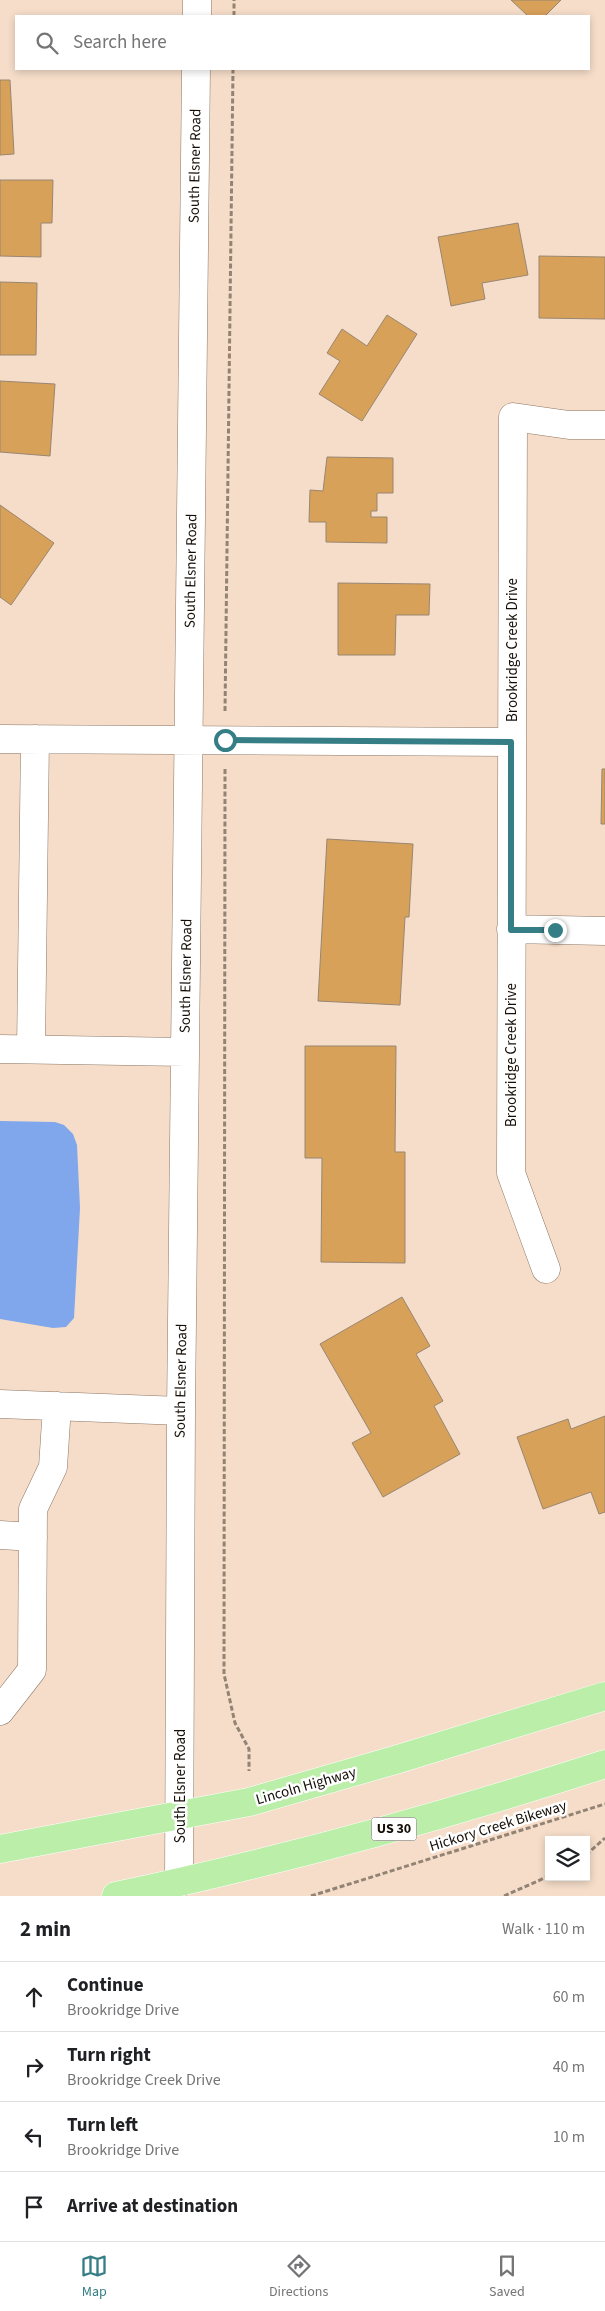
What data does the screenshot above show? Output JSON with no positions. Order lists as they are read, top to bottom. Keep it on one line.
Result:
{"streets":{"main road":["Lincoln Highway","US 30"],"street":["South Elsner Road","Brookridge Creek Drive"],"path":["Hickory Creek Bikeway"]},"crossings":[["South Elsner Road","Lincoln Highway"],["South Elsner Road","US 30"]],"page":{"search":"Search here","heading":["2 min","Walk · 110 m"],"list":[["Continue","Brookridge Drive","60 m"],["Turn right","Brookridge Creek Drive","40 m"],["Turn left","Brookridge Drive","10 m"],"Arrive at destination"],"nav":["Map","Directions","Saved"]}}
